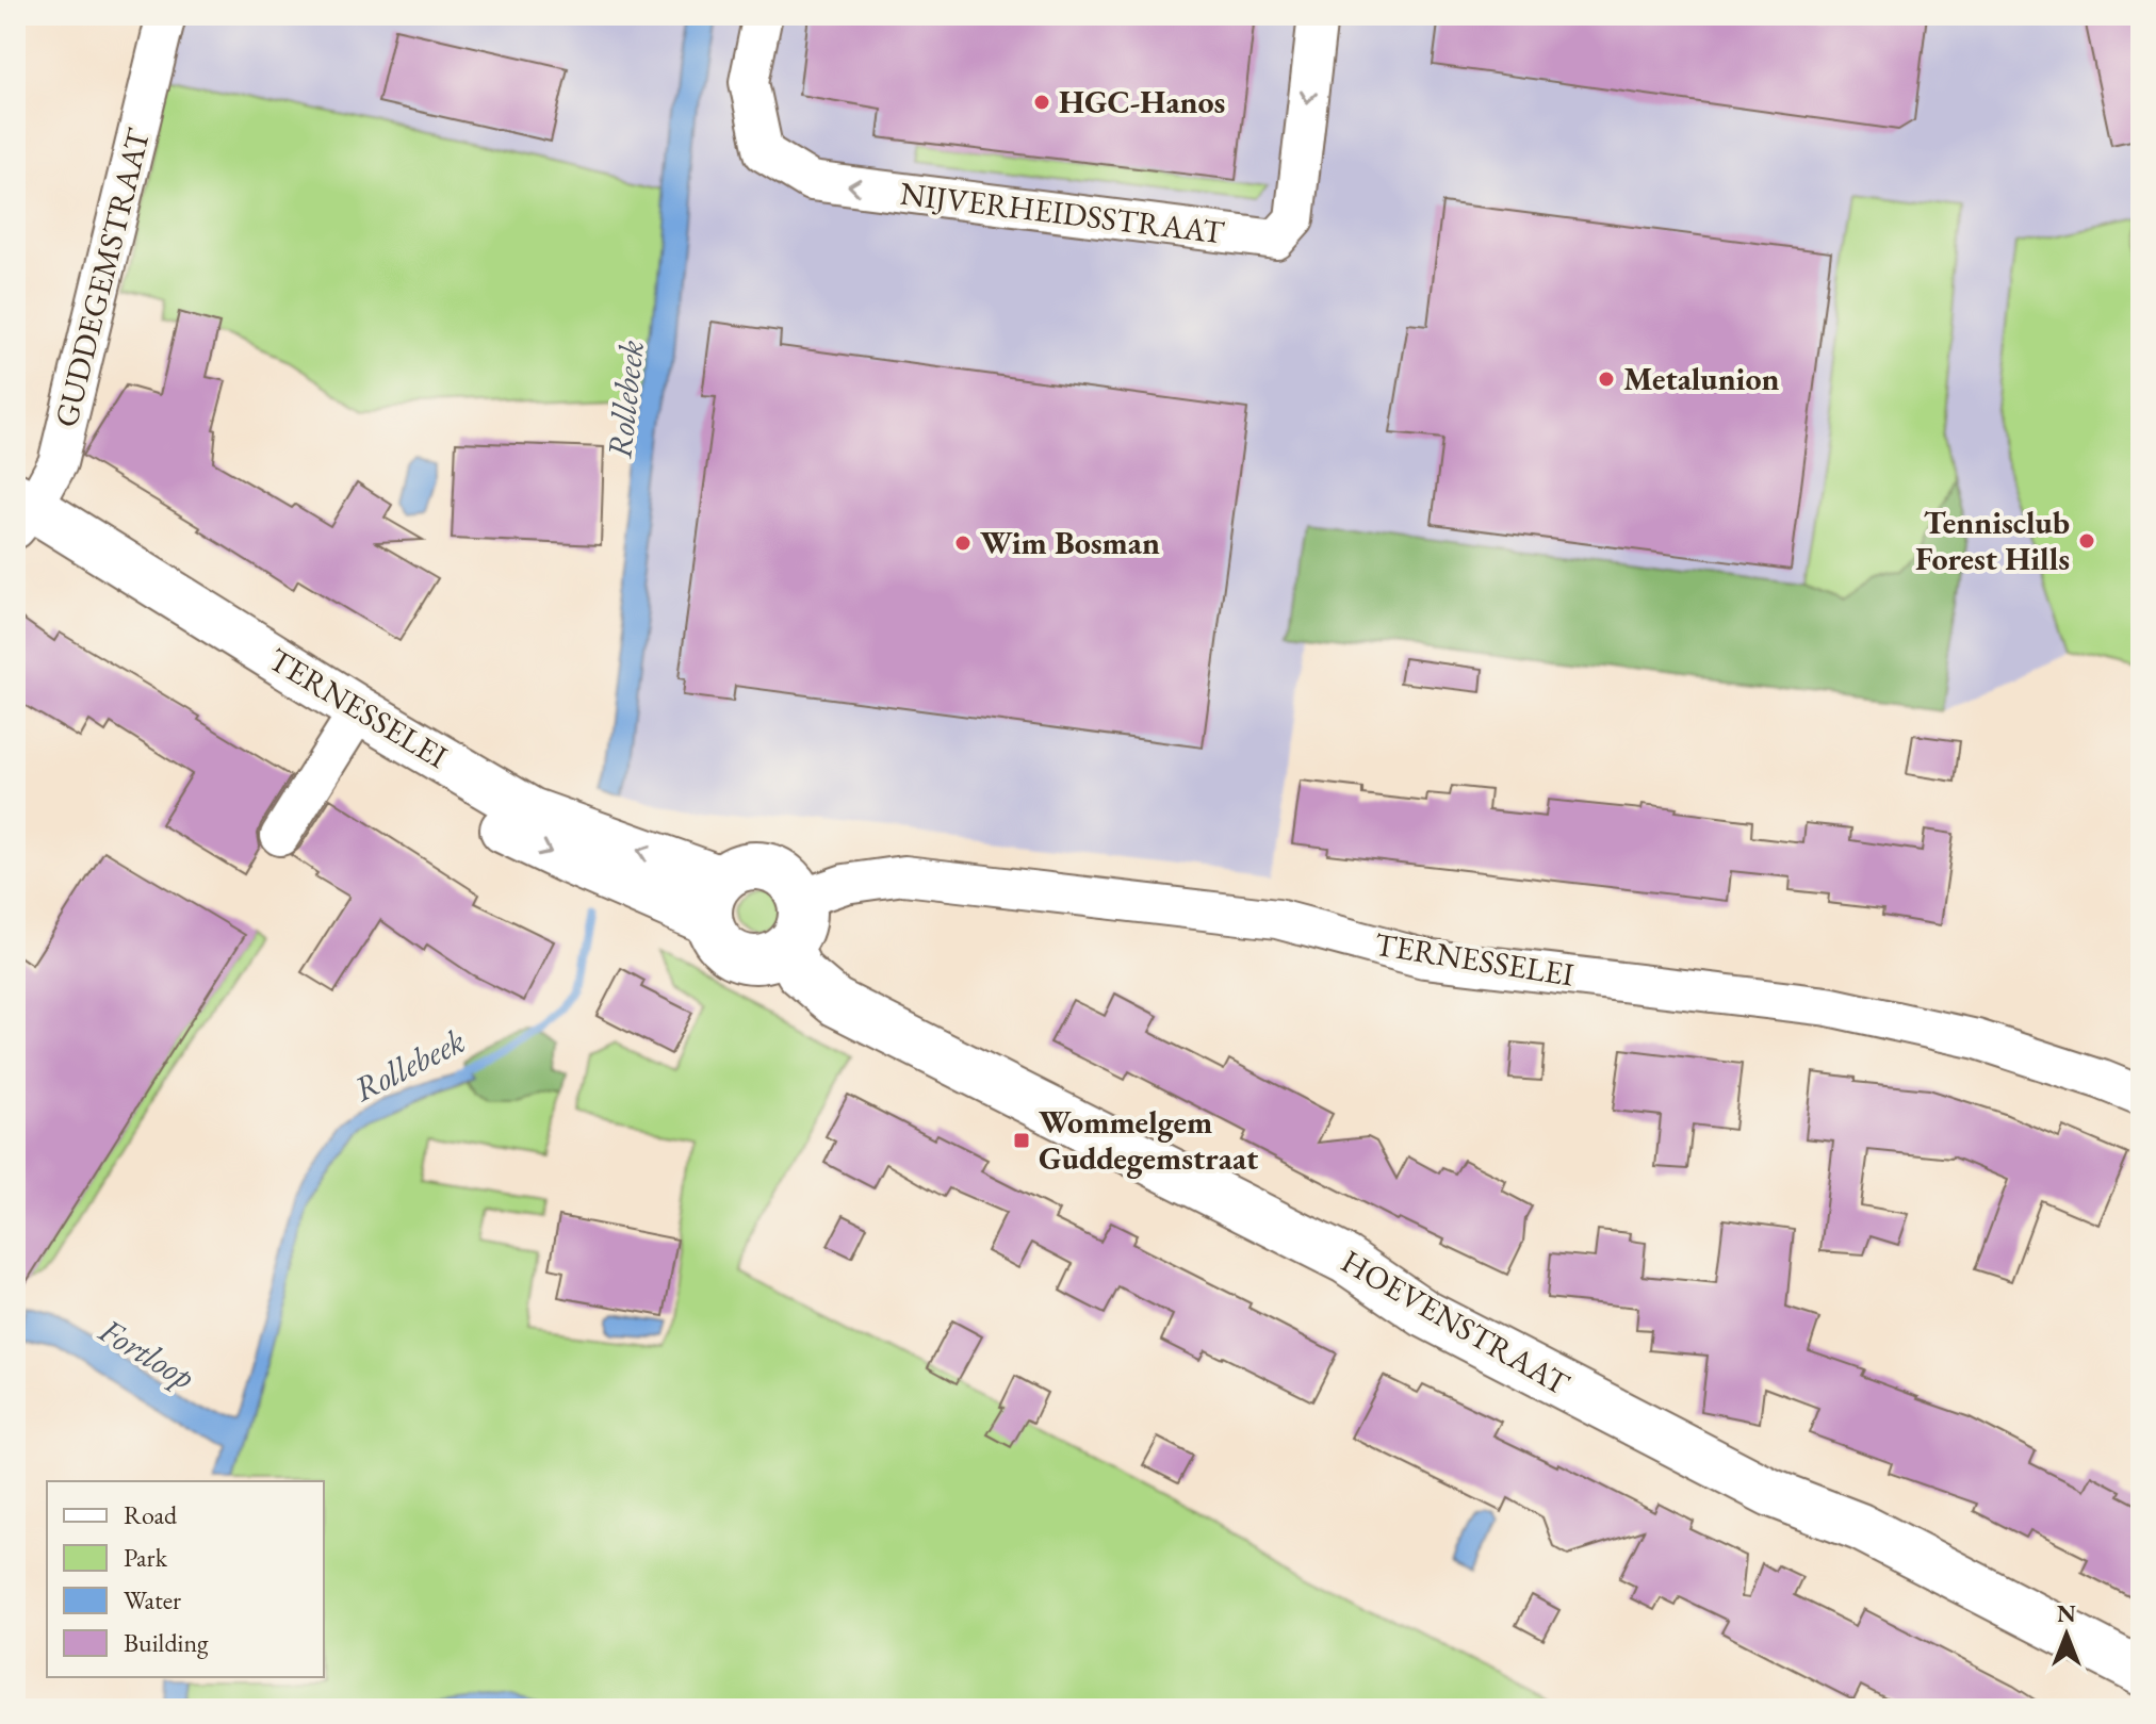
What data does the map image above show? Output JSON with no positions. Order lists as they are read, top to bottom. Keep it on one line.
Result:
{"streets":{"street":["NIJVERHEIDSSTRAAT","GUDDEGEMSTRAAT","TERNESSELEI","HOEVENSTRAAT"]},"crossings":[["GUDDEGEMSTRAAT","TERNESSELEI"],["TERNESSELEI","HOEVENSTRAAT"]],"water":["Rollebeek","Fortloop"],"places":{"other":["HGC-Hanos","Metalunion","Tennisclub Forest Hills","Wim Bosman"],"transit":["Wommelgem Guddegemstraat"]},"legend":["Road","Park","Water","Building"],"north":"top"}
